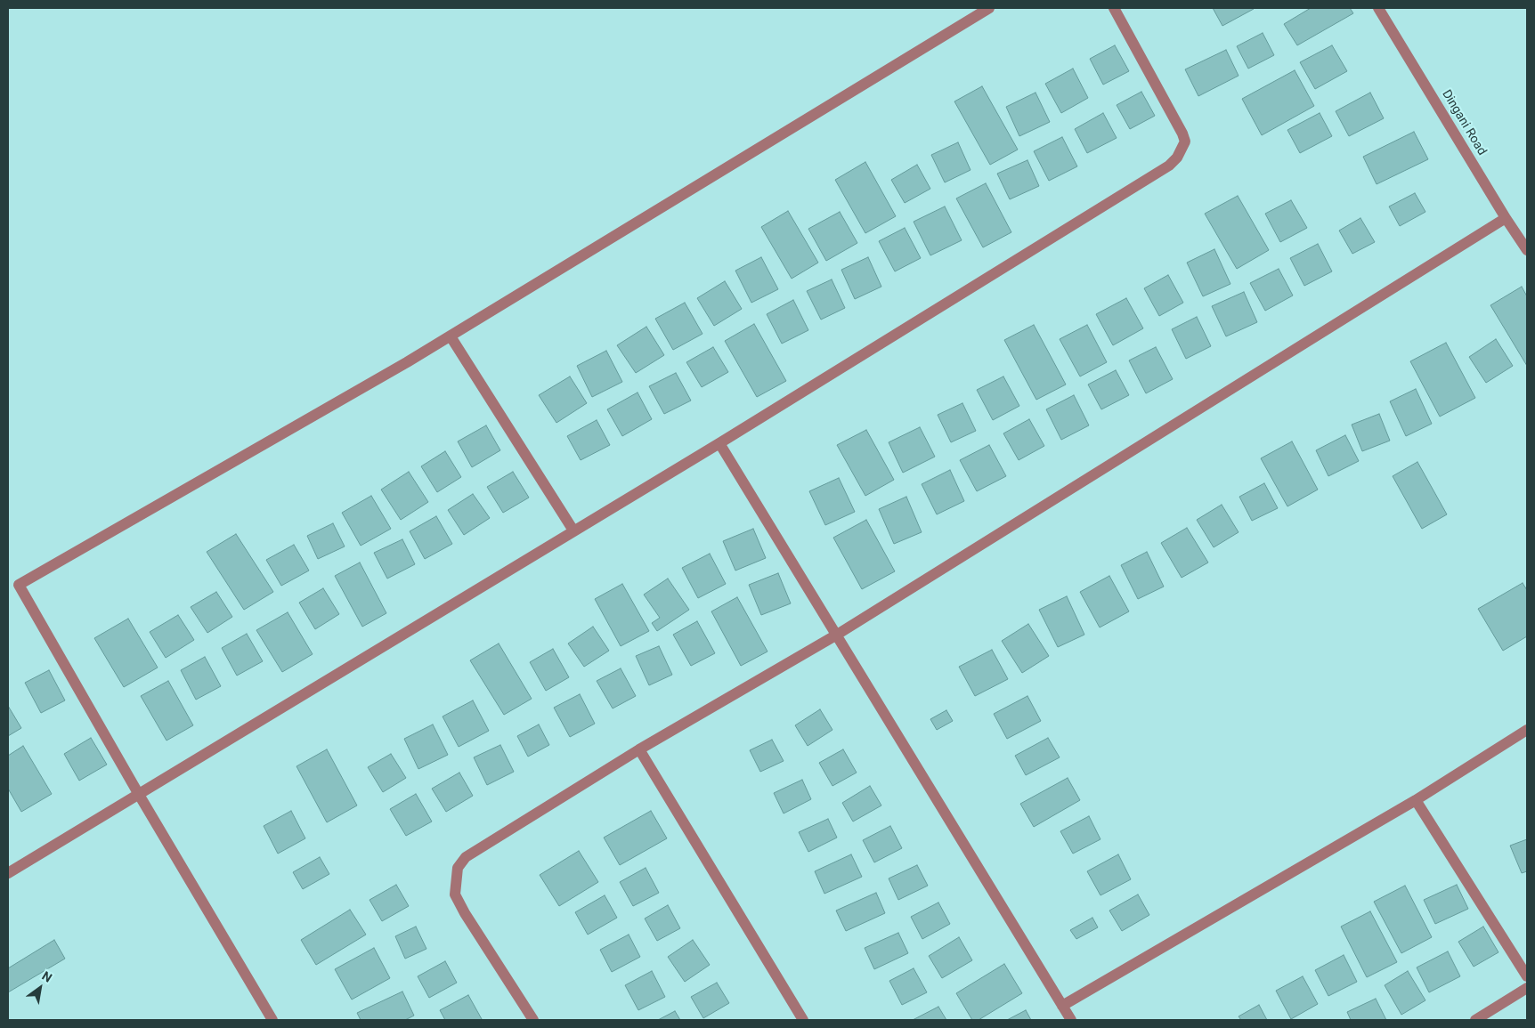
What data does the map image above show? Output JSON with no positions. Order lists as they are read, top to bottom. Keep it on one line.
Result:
{"streets":{"street":["Dingani Road"]},"north":"top right"}
